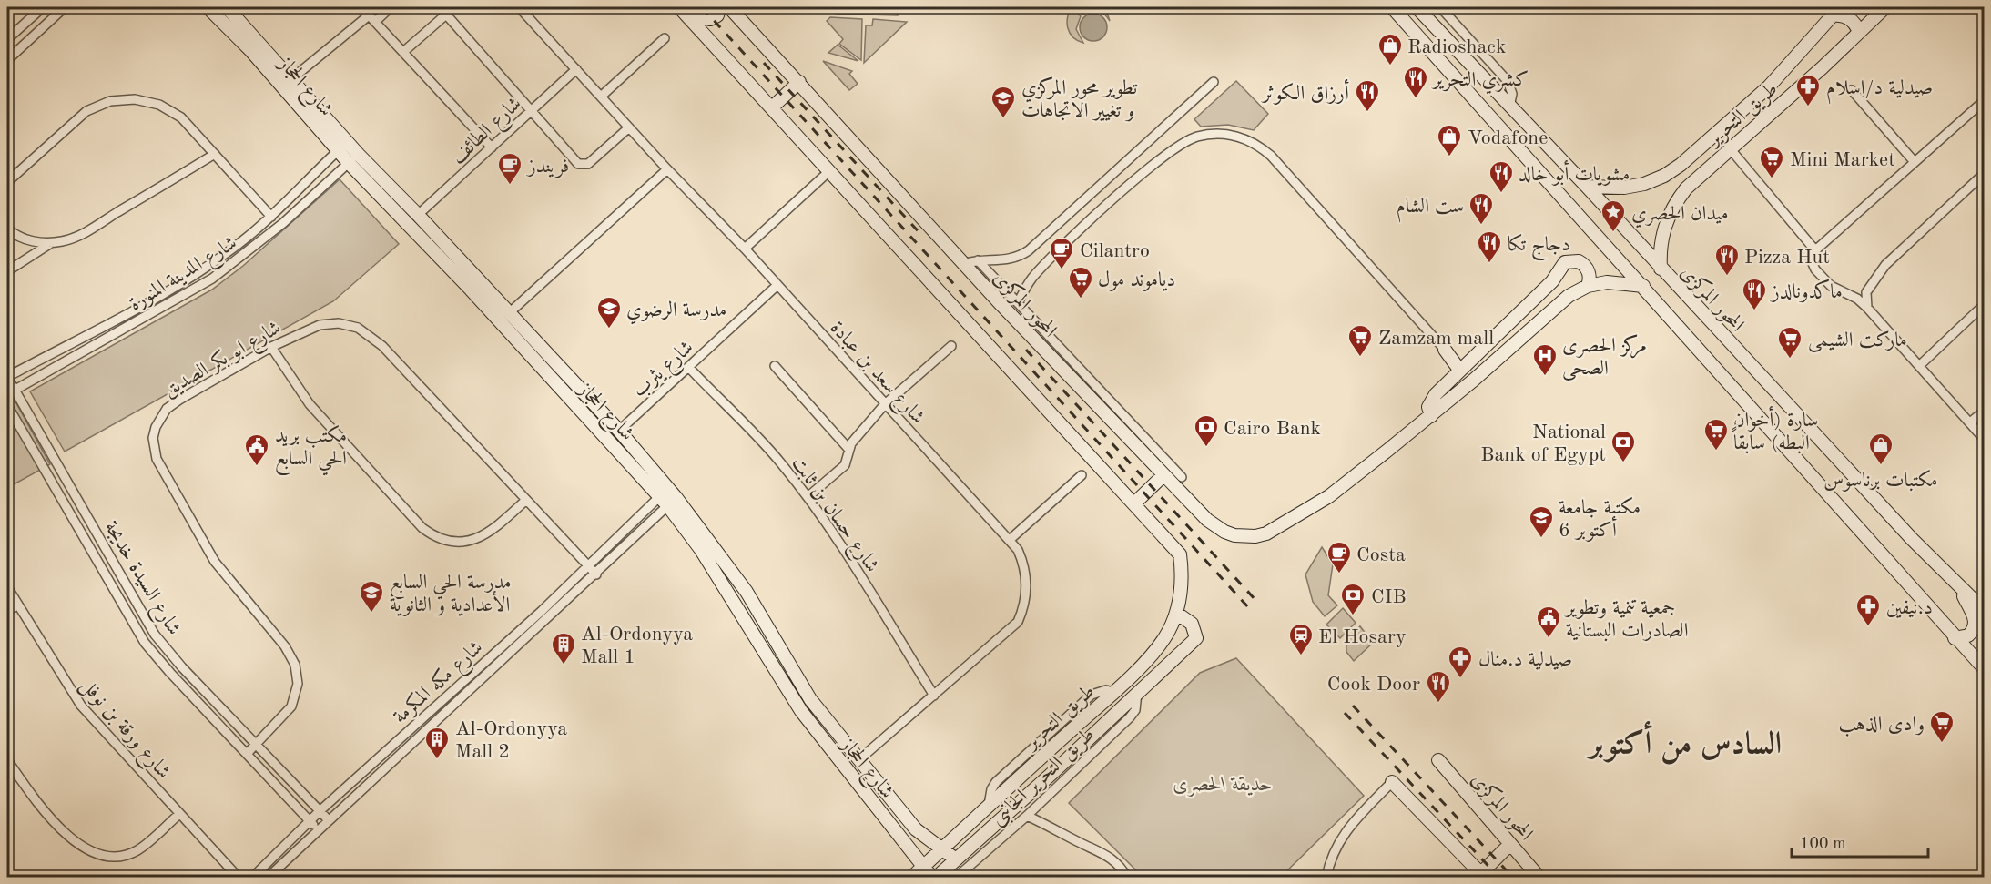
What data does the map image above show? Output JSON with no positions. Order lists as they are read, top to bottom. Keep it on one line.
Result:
{"streets":{"main road":["شارع الحجاز","طريق التحرير","المحور المركزى"],"street":["شارع الطائف","شارع المدينة المنورة","شارع ابو بكر الصديق","شارع يثرب","شارع سعد بن عبادة","شارع حسان بن ثابت","شارع السيدة خديجة","شارع مكه المكرمة","شارع ورقة بن نوفل","طريق التحرير الجانبى"]},"crossings":[["شارع الحجاز","طريق التحرير"],["شارع الحجاز","شارع الطائف"],["شارع الحجاز","شارع المدينة المنورة"],["شارع الحجاز","شارع يثرب"],["شارع الحجاز","شارع سعد بن عبادة"],["شارع الحجاز","شارع مكه المكرمة"],["طريق التحرير","المحور المركزى"],["طريق التحرير","طريق التحرير الجانبى"],["شارع الطائف","شارع سعد بن عبادة"],["شارع المدينة المنورة","شارع السيدة خديجة"],["شارع ابو بكر الصديق","شارع السيدة خديجة"],["شارع ابو بكر الصديق","شارع مكه المكرمة"],["شارع يثرب","شارع سعد بن عبادة"],["شارع يثرب","شارع حسان بن ثابت"],["شارع سعد بن عبادة","شارع حسان بن ثابت"],["شارع السيدة خديجة","شارع مكه المكرمة"]],"districts":["السادس من أكتوبر"],"parks":["حديقة الحصرى"],"places":{"shop":["Radioshack","Vodafone","مكتبات برناسوس"],"restaurant":["كشري التحرير","أرزاق الكوثر","مشويات أبو خالد","ست الشام","دجاج تكا","Pizza Hut","ماكدونالدز","Cook Door"],"pharmacy":["صيدلية د/اسلام","د.نيفين","صيدلية د.منال"],"school or university":["تطوير محور المركزي و تغيير الاتجاهات","مدرسة الرضوي","مكتبة جامعة 6 أكتوبر","مدرسة الحي السابع الأعدادية و الثانوية"],"supermarket":["Mini Market","دياموند مول","Zamzam mall","ماركت الشيمى","سارة (أخوان البطه) سابقاً","وادى الذهب"],"cafe":["فريندز","Cilantro","Costa"],"place":["ميدان الحصري"],"hospital":["مركز الحصرى الصحى"],"bank":["Cairo Bank","National Bank of Egypt","CIB"],"public building":["مكتب بريد الحي السابع","جمعية تنمية وتطوير الصادرات البستانية"],"station":["El Hosary"],"building":["Al-Ordonyya Mall 1","Al-Ordonyya Mall 2"]},"scale_bar":"100 m"}
